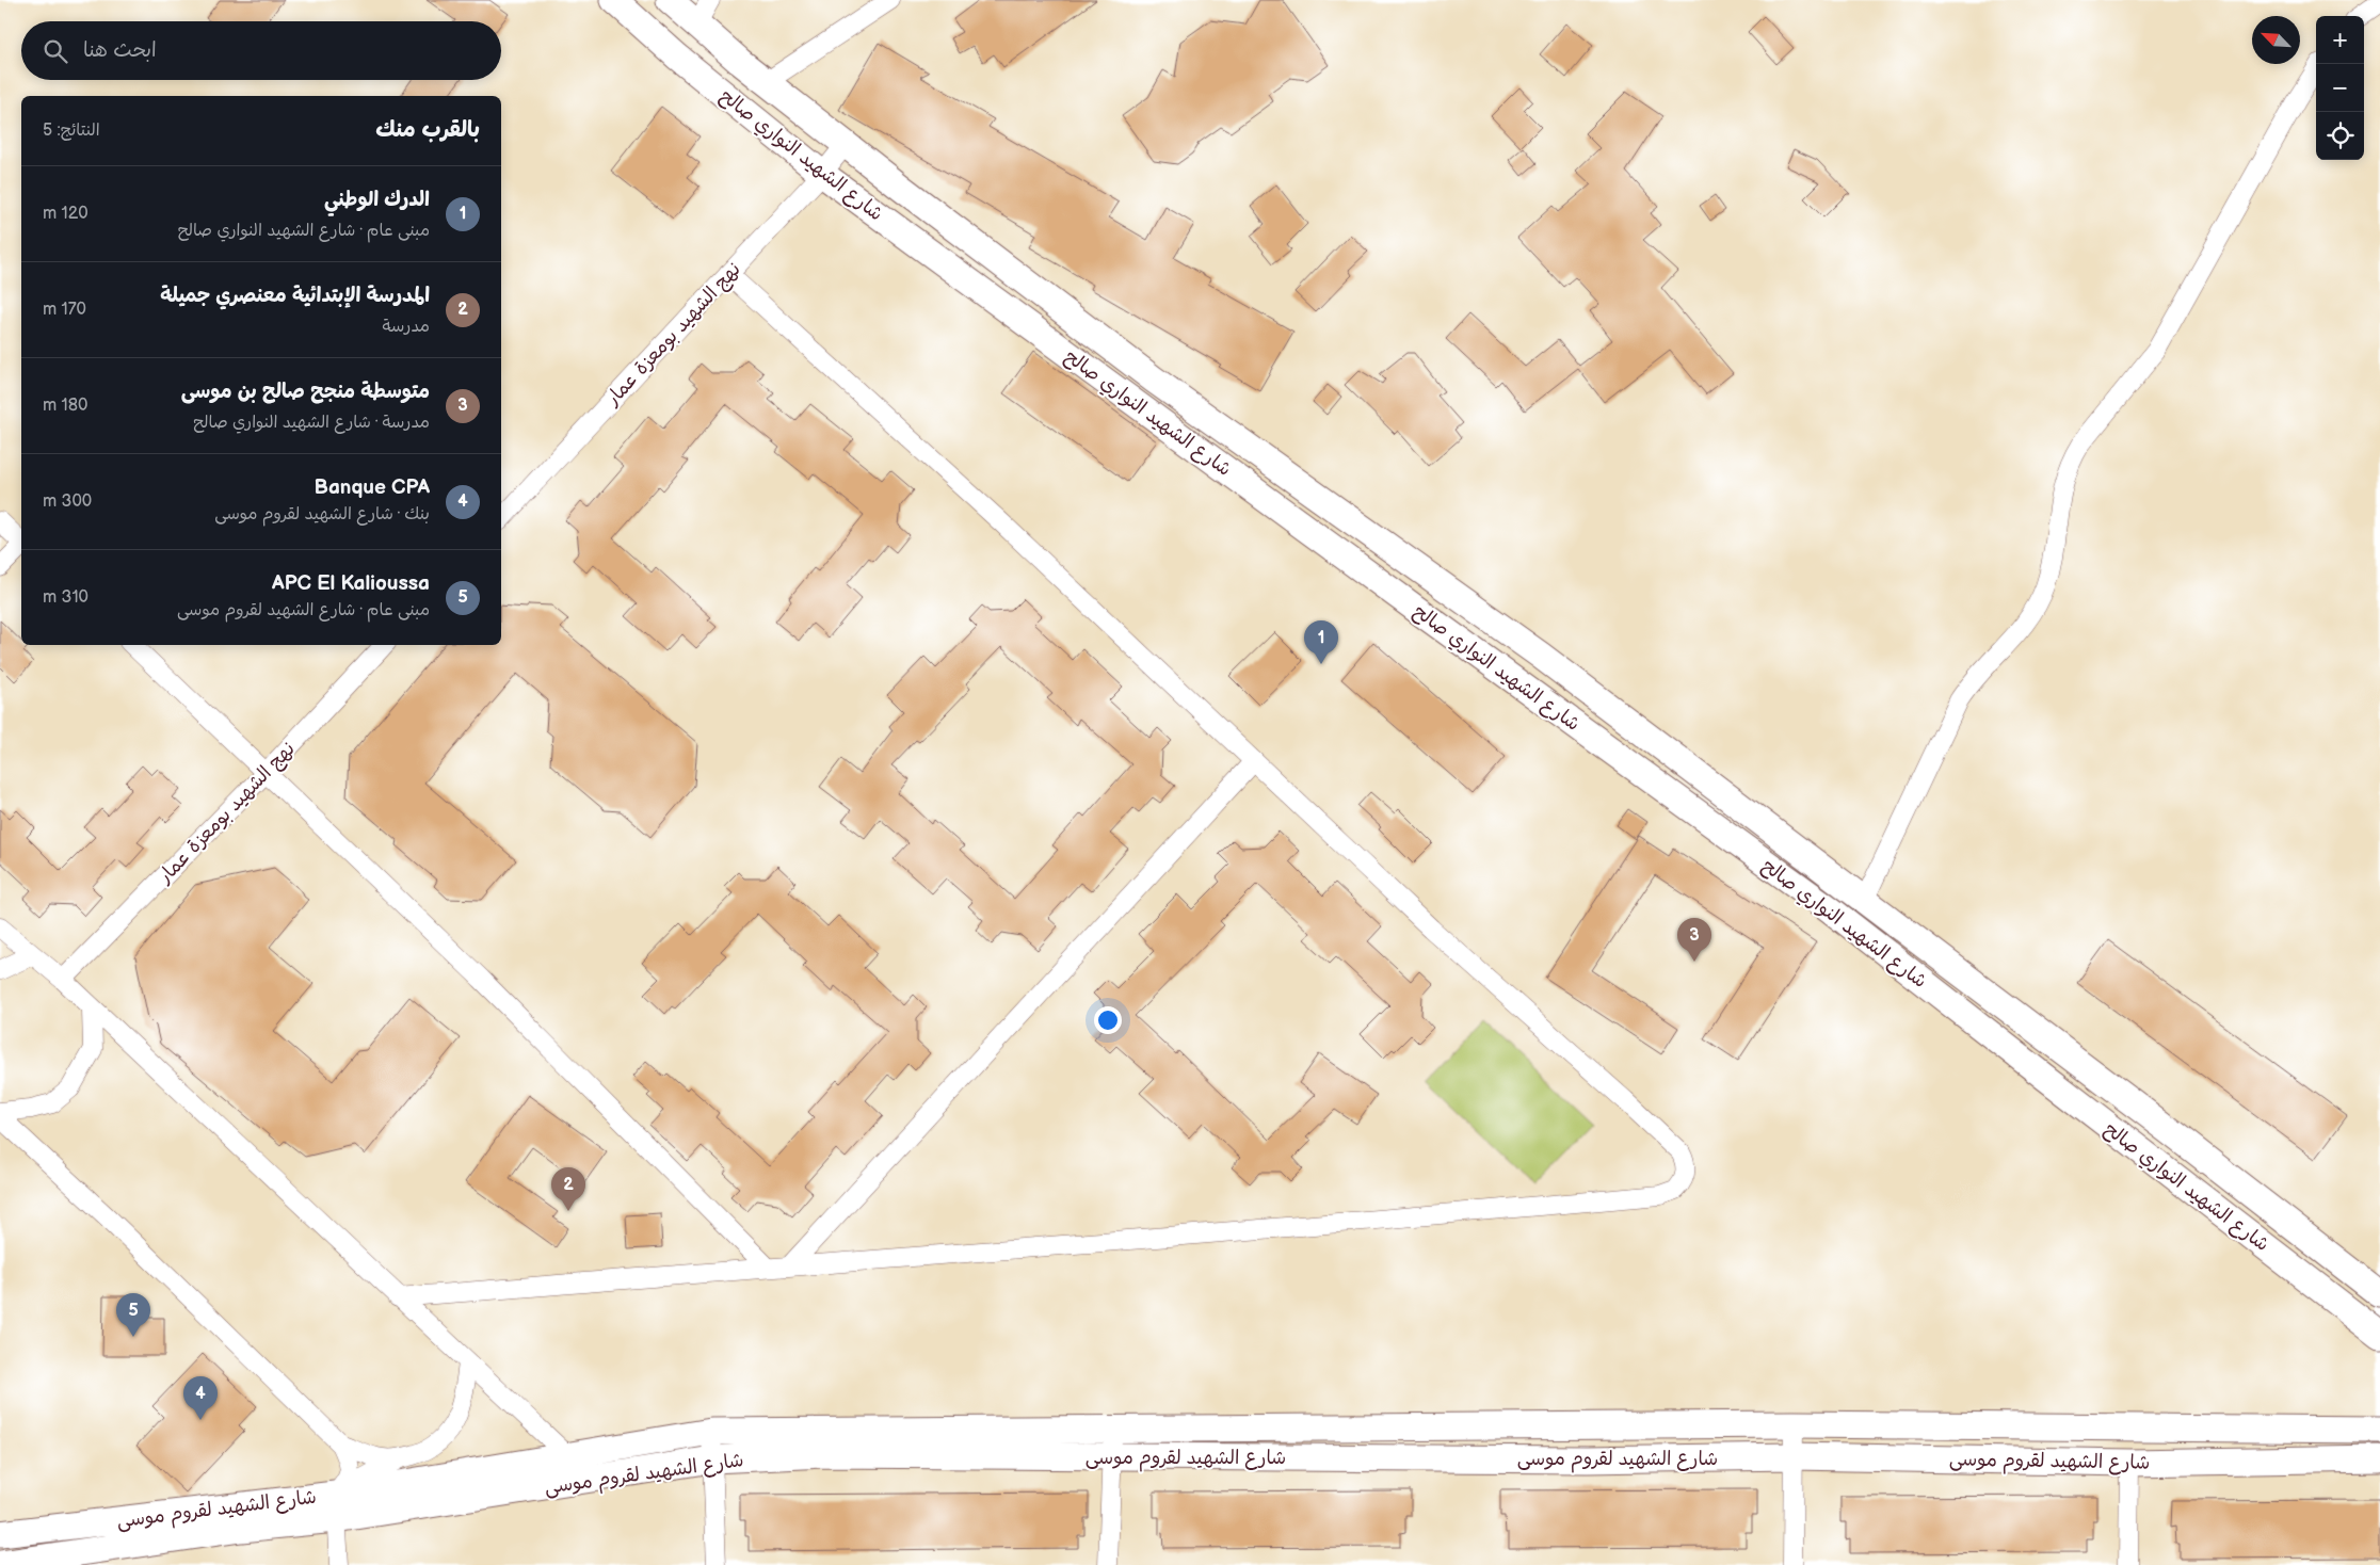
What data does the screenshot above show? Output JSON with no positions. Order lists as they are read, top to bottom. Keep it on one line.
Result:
{"streets":{"street":["شارع الشهيد النواري صالح","نهج الشهيد بومعزة عمار","شارع الشهيد لقروم موسى"]},"crossings":[["شارع الشهيد النواري صالح","نهج الشهيد بومعزة عمار"]],"north":"top left","page":{"map_buttons":["+","−"],"search":"ابحث هنا","heading":["بالقرب منك","النتائج: 5"],"list":[{"mark":"1","name":"الدرك الوطني","note":"مبنى عام · شارع الشهيد النواري صالح","value":"120 m"},{"mark":"2","name":"المدرسة الإبتدائية معنصري جميلة","note":"مدرسة","value":"170 m"},{"mark":"3","name":"متوسطة منجح صالح بن موسى","note":"مدرسة · شارع الشهيد النواري صالح","value":"180 m"},{"mark":"4","name":"Banque CPA","note":"بنك · شارع الشهيد لقروم موسى","value":"300 m"},{"mark":"5","name":"APC El Kalioussa","note":"مبنى عام · شارع الشهيد لقروم موسى","value":"310 m"}],"pins":["1","3","2","5","4"]}}
